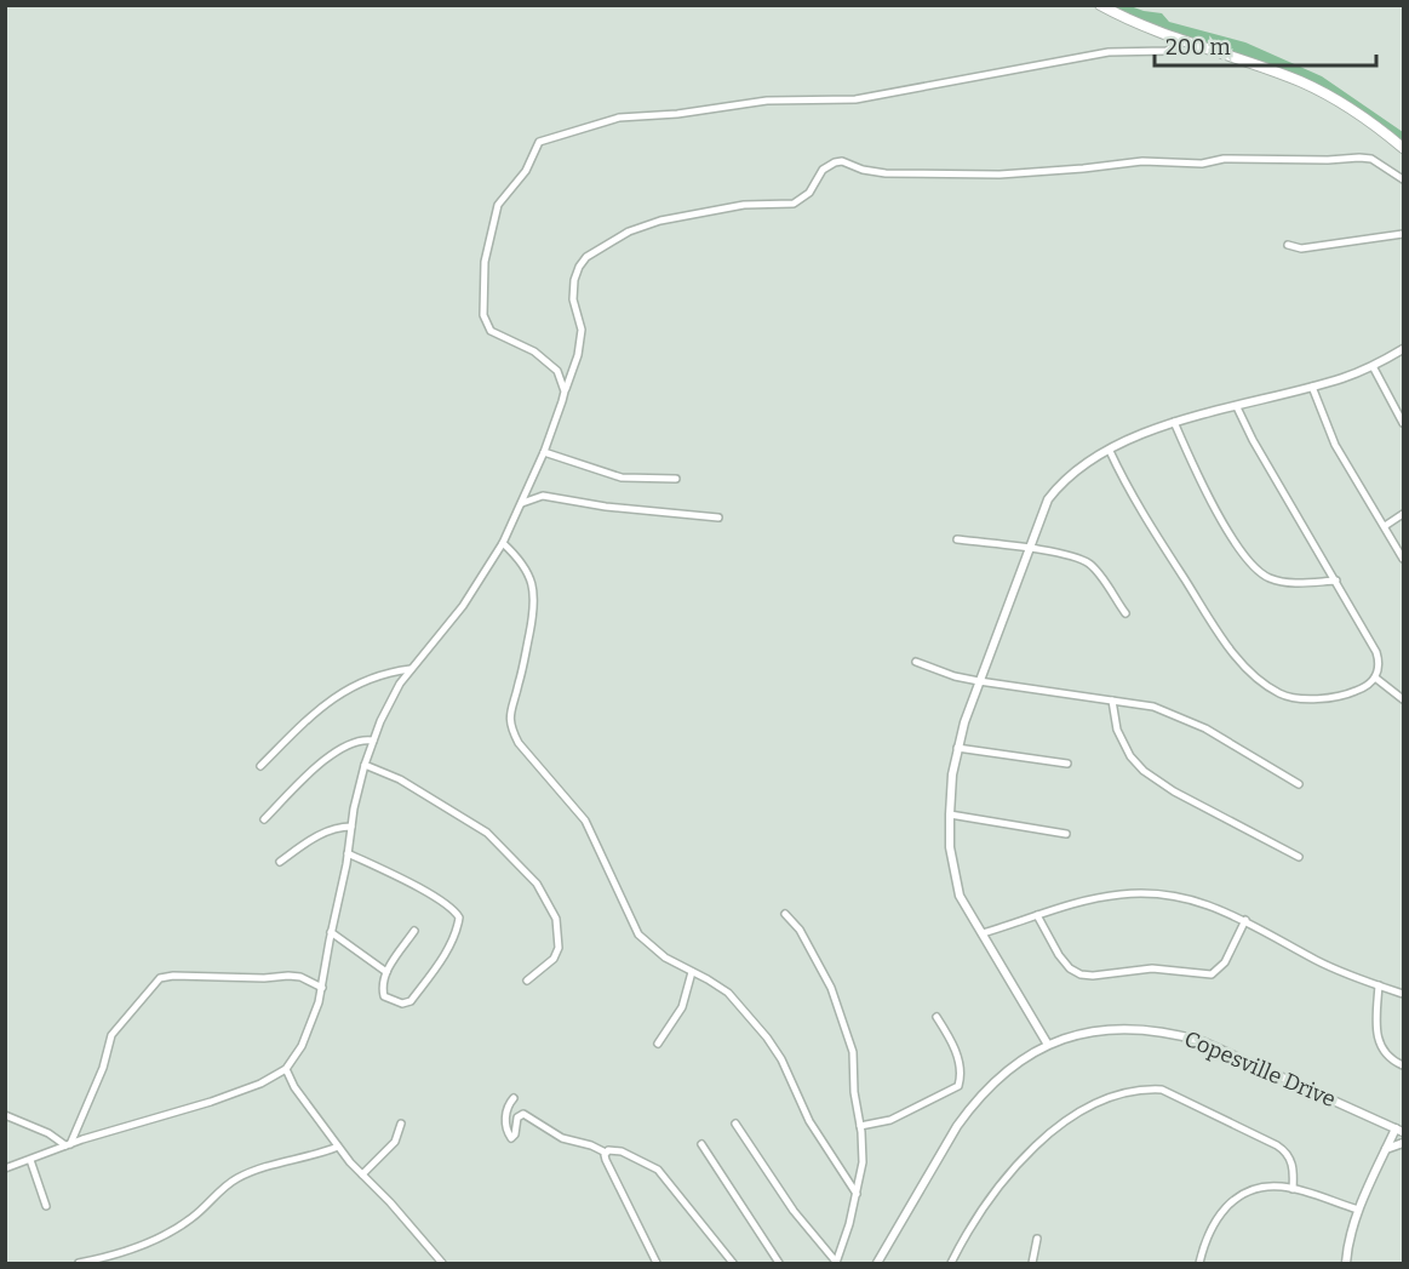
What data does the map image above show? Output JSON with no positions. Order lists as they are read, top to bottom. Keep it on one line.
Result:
{"streets":{"street":["Copesville Drive"]},"scale_bar":"200 m"}
